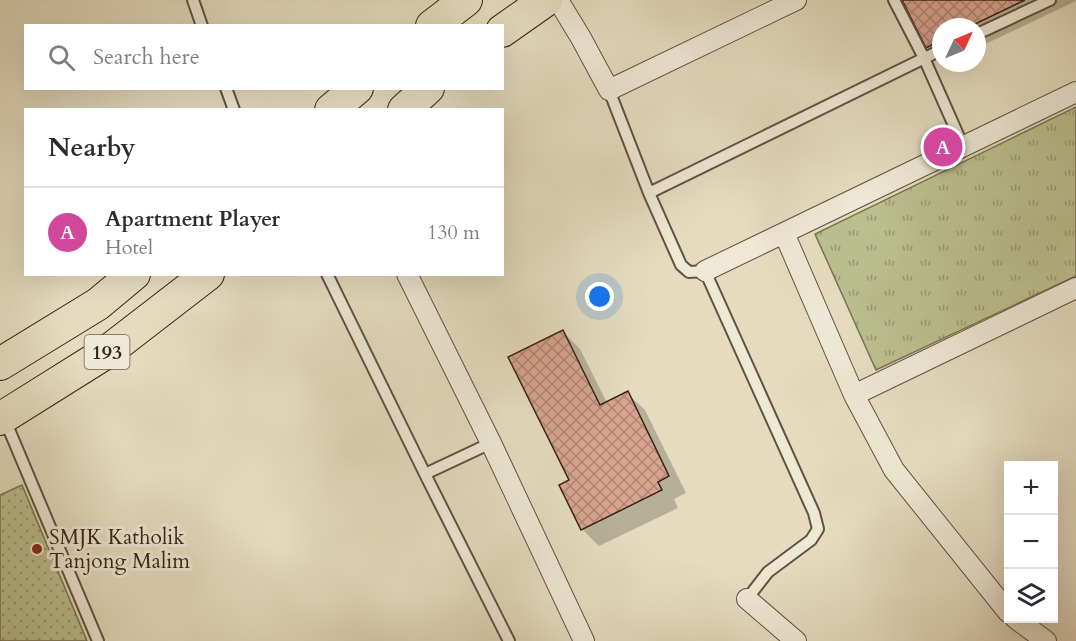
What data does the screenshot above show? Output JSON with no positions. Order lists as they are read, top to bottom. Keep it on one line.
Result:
{"streets":{"main road":["193"]},"places":["SMJK Katholik Tanjong Malim"],"north":"top right","page":{"search":"Search here","heading":"Nearby","pins":"A","list":[{"mark":"A","name":"Apartment Player","note":"Hotel","value":"130 m"}],"map_buttons":["+","−"]}}
